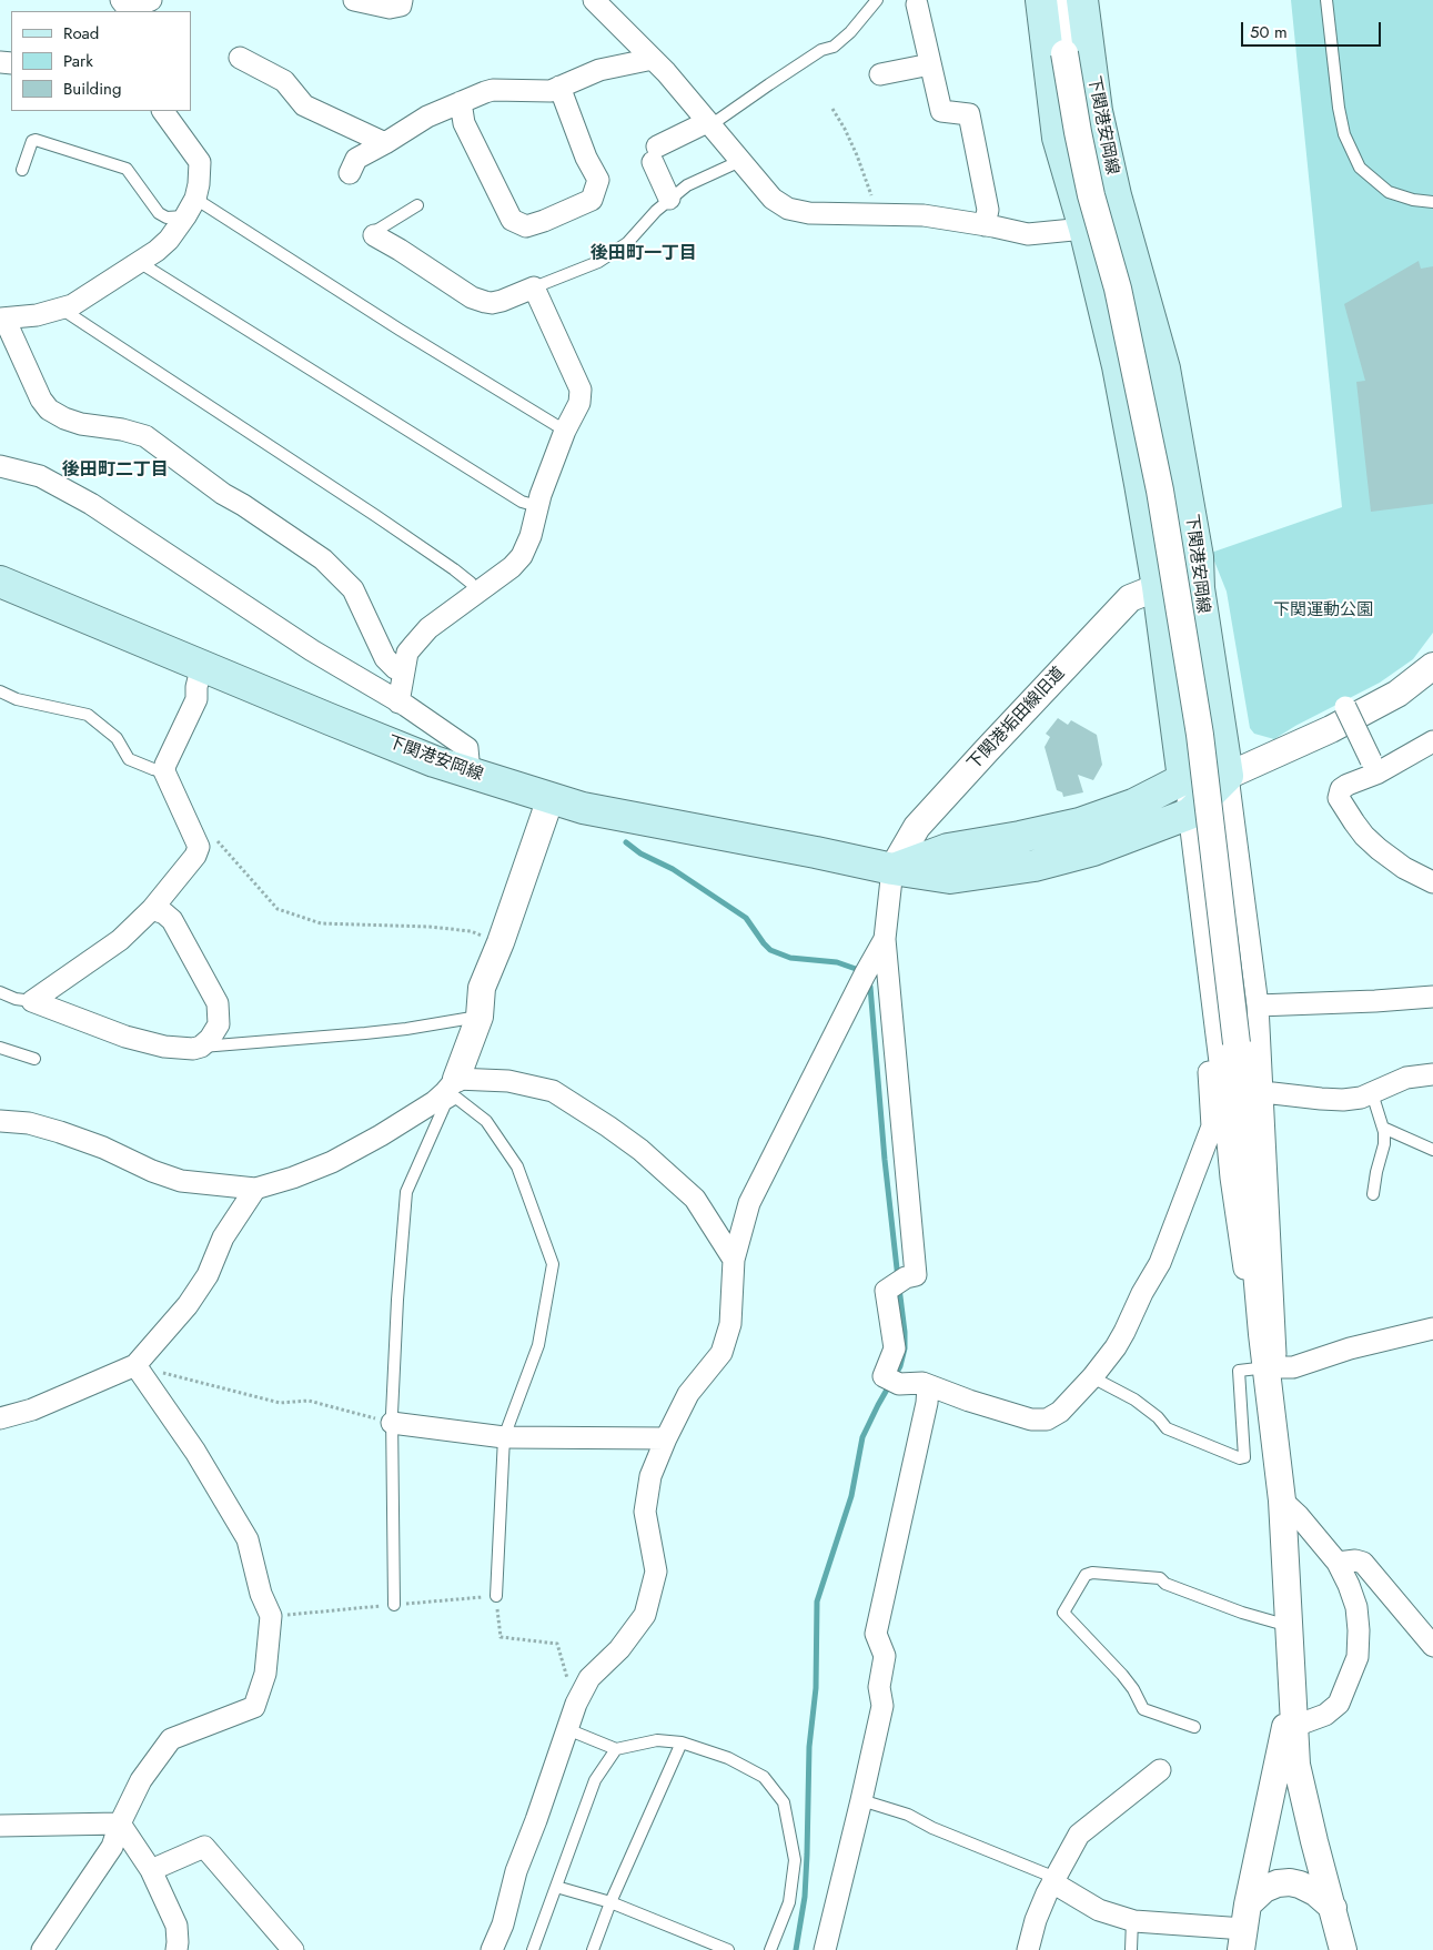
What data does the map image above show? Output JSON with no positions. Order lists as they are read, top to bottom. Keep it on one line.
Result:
{"streets":{"main road":["下関港安岡線"],"street":["下関港垢田線旧道"]},"crossings":[["下関港安岡線","下関港垢田線旧道"]],"districts":["後田町一丁目","後田町二丁目"],"parks":["下関運動公園"],"legend":["Road","Park","Building"],"scale_bar":"50 m"}
